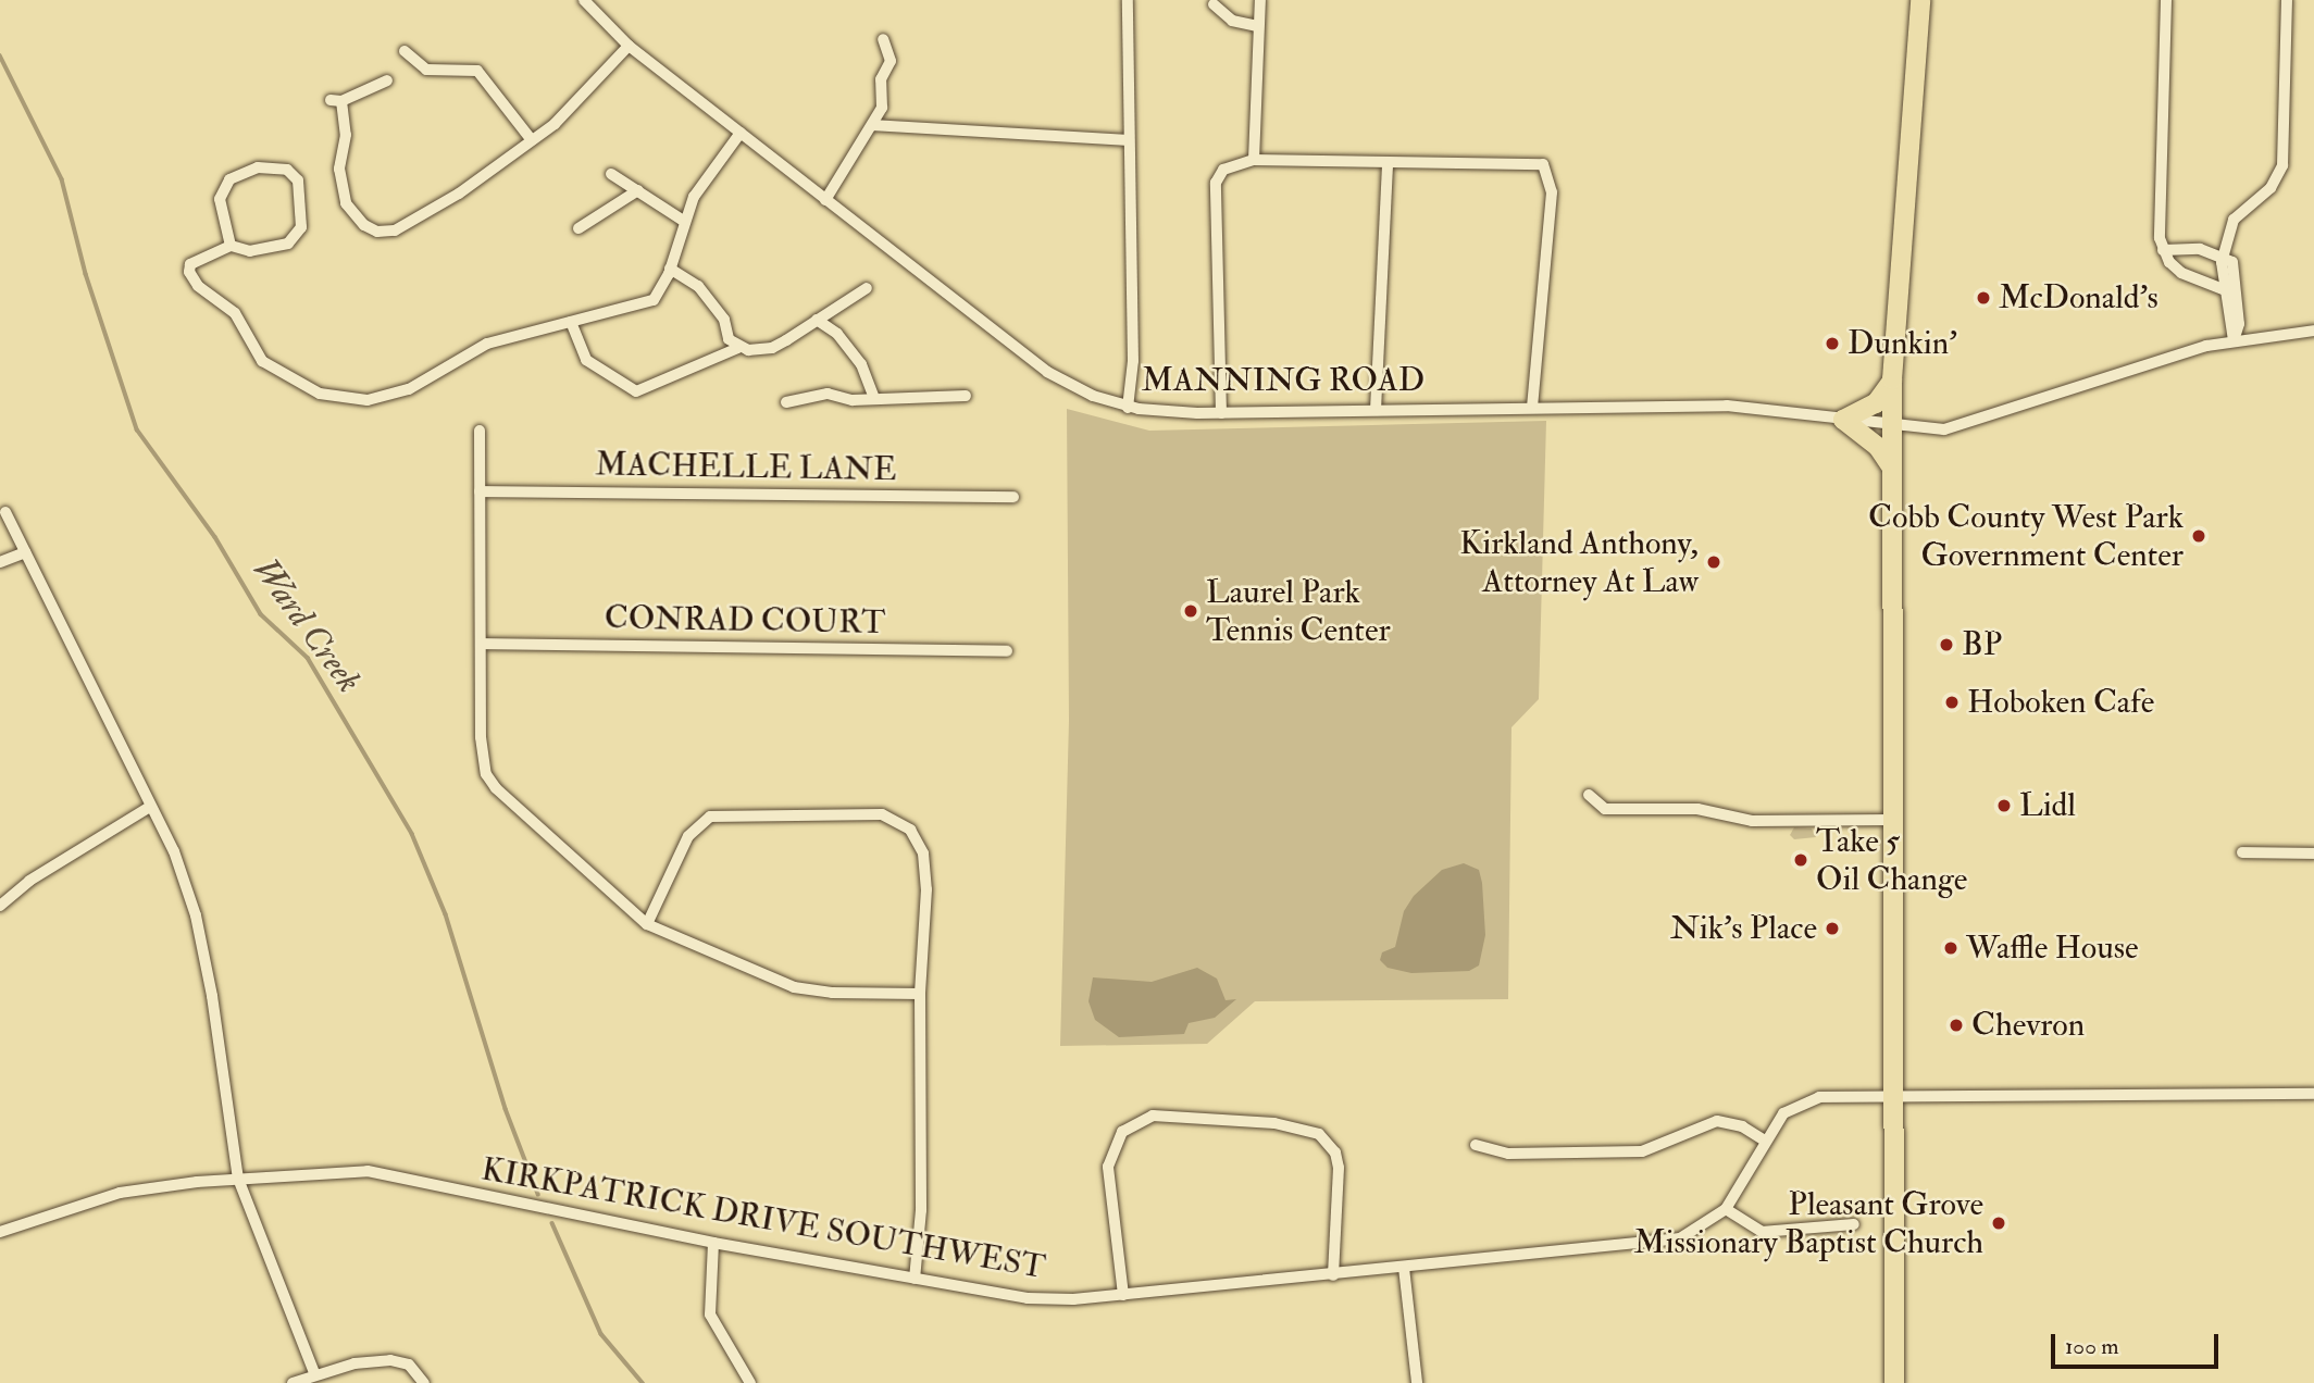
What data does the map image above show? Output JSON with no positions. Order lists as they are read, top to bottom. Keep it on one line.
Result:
{"streets":{"street":["MANNING ROAD","MACHELLE LANE","CONRAD COURT","KIRKPATRICK DRIVE SOUTHWEST"]},"water":["Ward Creek"],"places":["McDonald's","Dunkin'","Cobb County West Park Government Center","Kirkland Anthony, Attorney At Law","Laurel Park Tennis Center","BP","Hoboken Cafe","Lidl","Take 5 Oil Change","Nik's Place","Waffle House","Chevron","Pleasant Grove Missionary Baptist Church"],"scale_bar":"100 m"}
